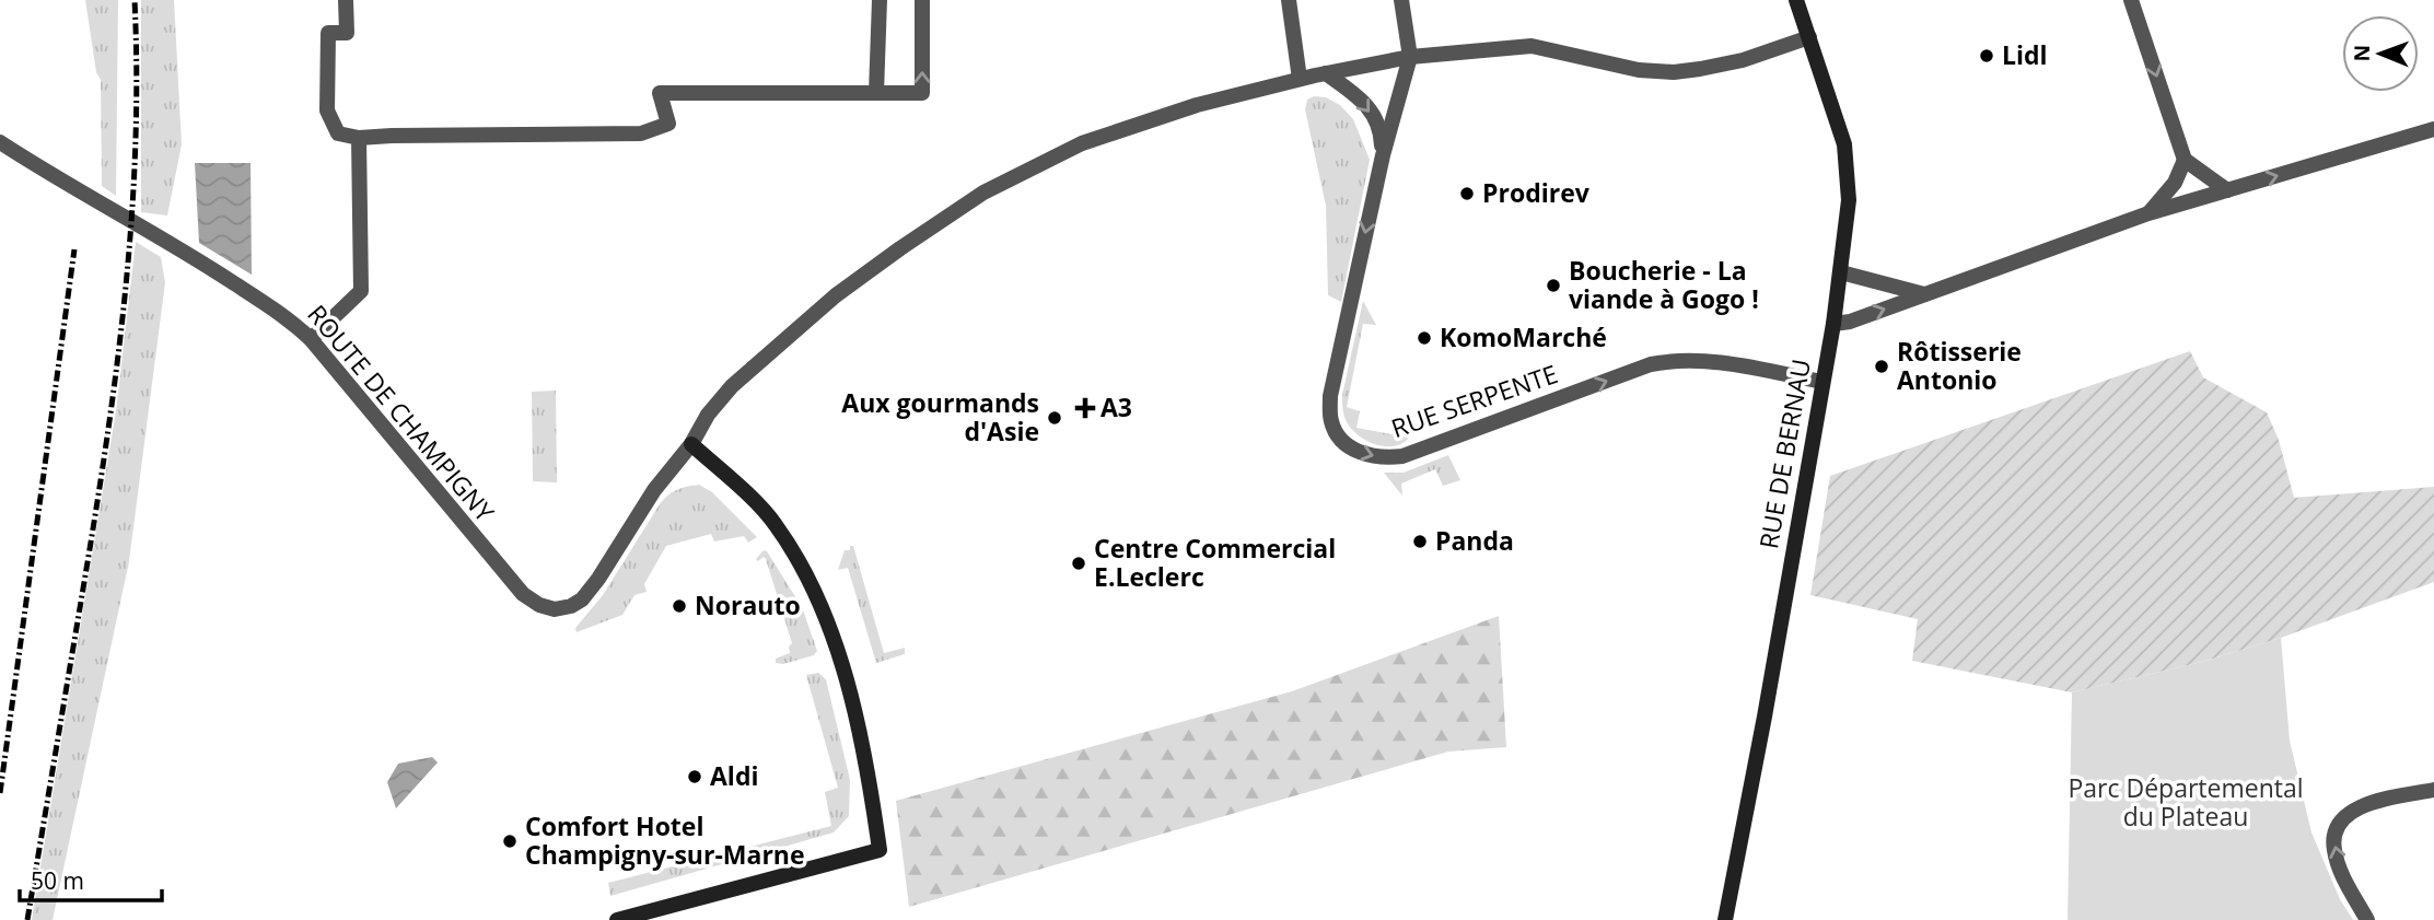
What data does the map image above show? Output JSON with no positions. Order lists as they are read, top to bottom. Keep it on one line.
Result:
{"streets":{"street":["RUE SERPENTE","ROUTE DE CHAMPIGNY","RUE DE BERNAU"]},"crossings":[["RUE SERPENTE","RUE DE BERNAU"]],"parks":["Parc Départemental du Plateau"],"places":{"other":["Lidl","Prodirev","Boucherie - La viande à Gogo !","KomoMarché","Rôtisserie Antonio","Aux gourmands d'Asie","Panda","Centre Commercial E.Leclerc","Norauto","Aldi","Comfort Hotel Champigny-sur-Marne"],"health":["A3"]},"scale_bar":"50 m","north":"left"}
